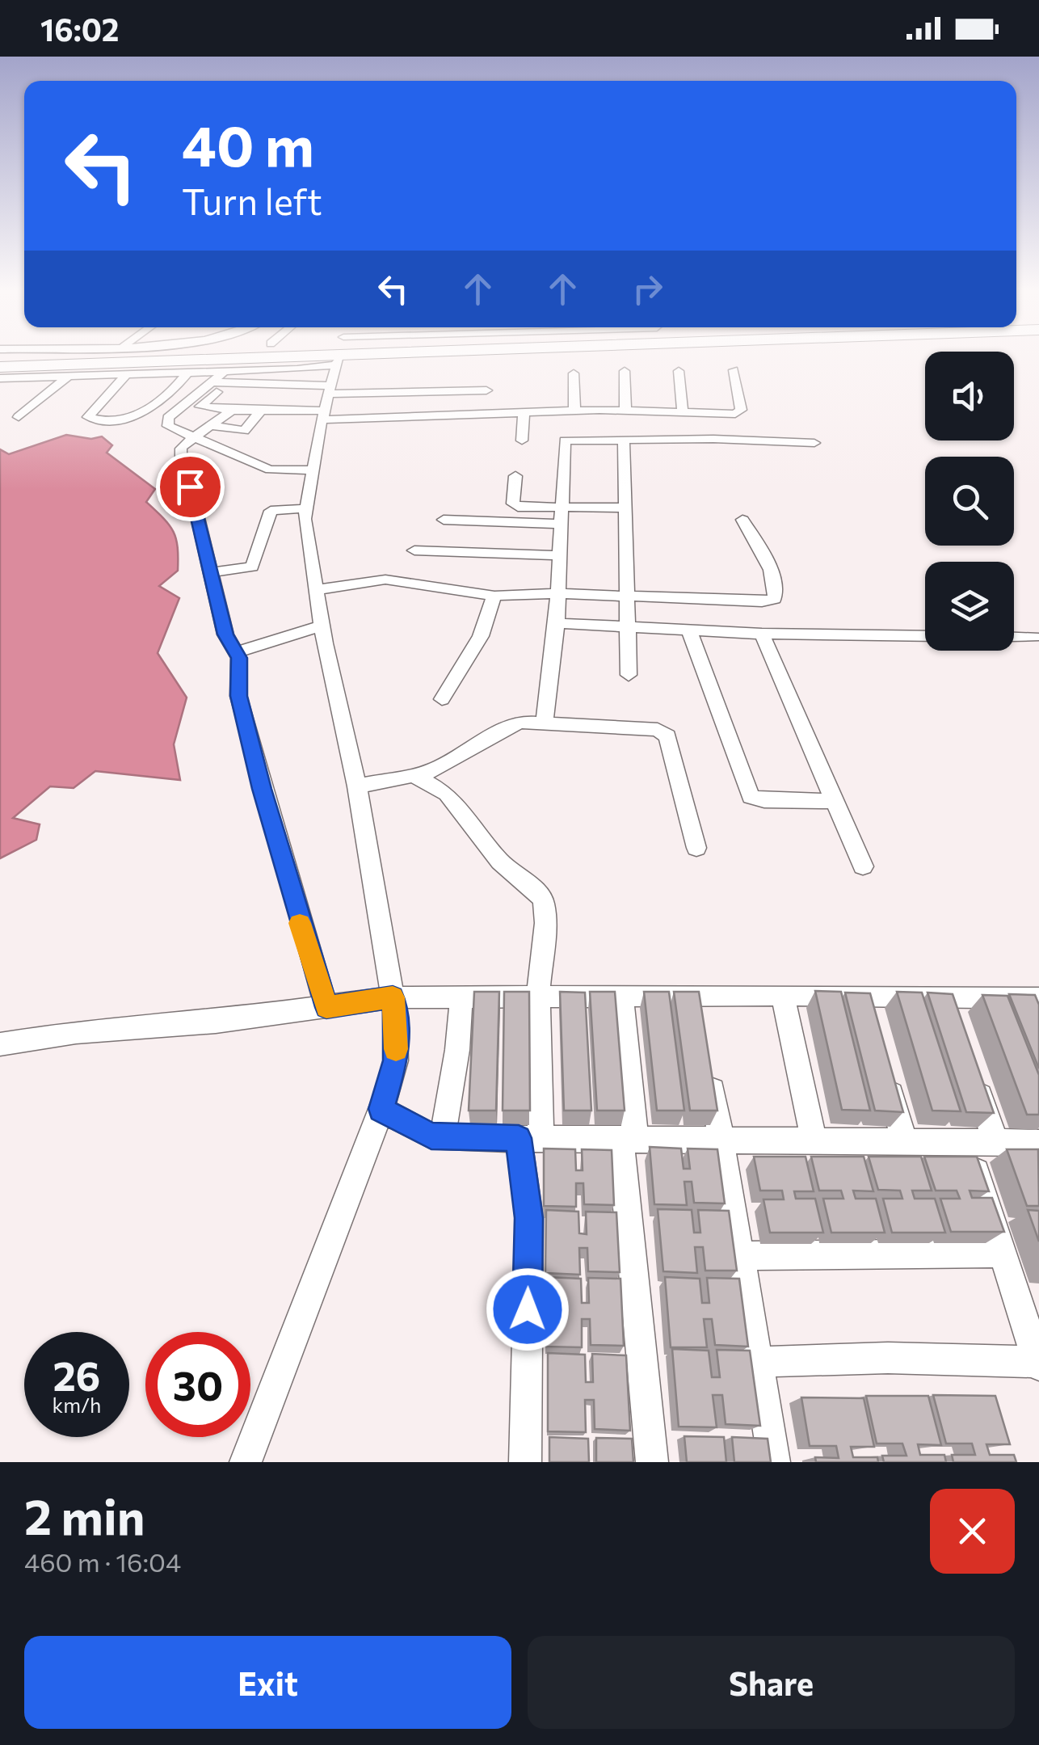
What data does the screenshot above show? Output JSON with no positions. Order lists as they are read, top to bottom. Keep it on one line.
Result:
{"page":{"status":"16:02","turn":["40 m","Turn left"],"speed":"26 km/h","limit":"30","heading":["2 min","460 m · 16:04"],"buttons":["Exit","Share"]}}
